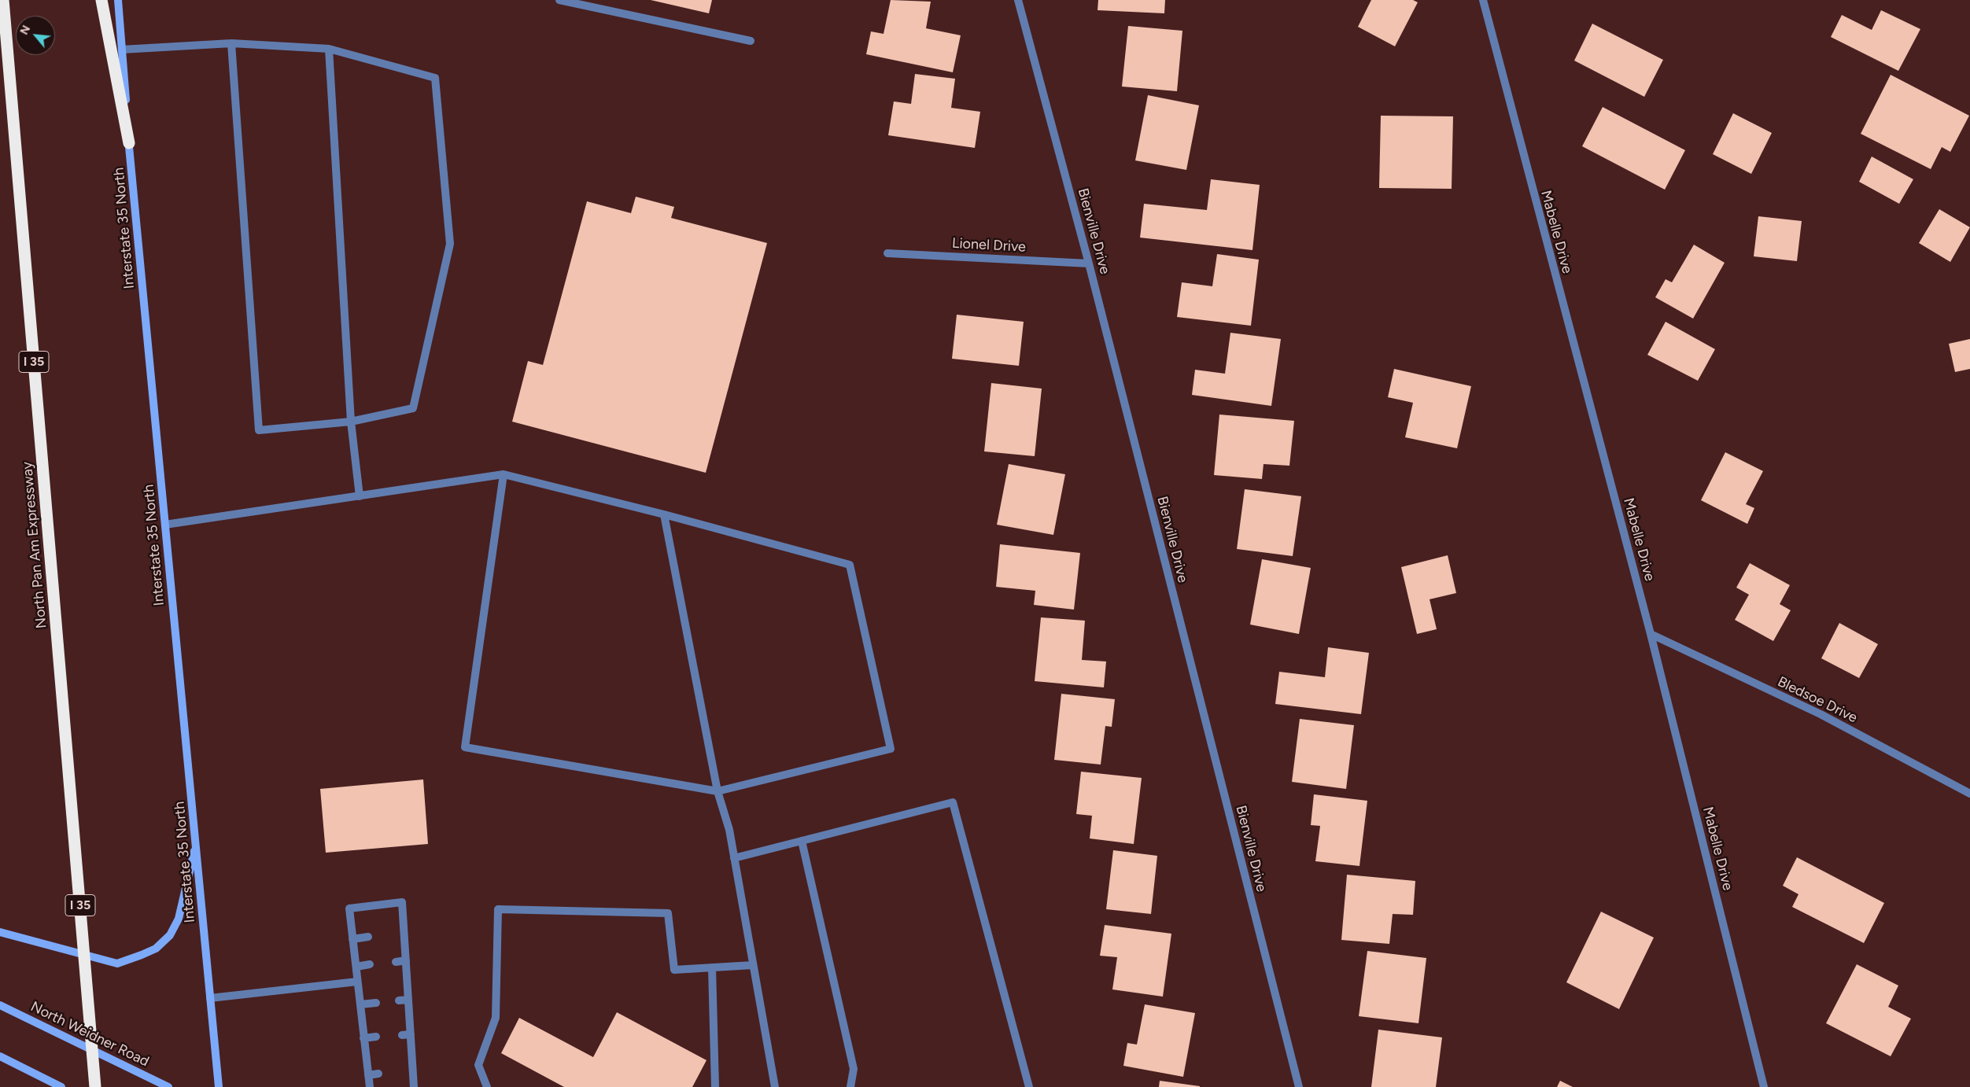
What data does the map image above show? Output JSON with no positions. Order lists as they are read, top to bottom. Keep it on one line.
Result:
{"streets":{"highway":["I 35","North Pan Am Expressway"],"main road":["Interstate 35 North","North Weidner Road"],"street":["Bienville Drive","Mabelle Drive","Lionel Drive","Bledsoe Drive"]},"crossings":[["Bienville Drive","Lionel Drive"],["Mabelle Drive","Bledsoe Drive"]],"north":"top left"}
